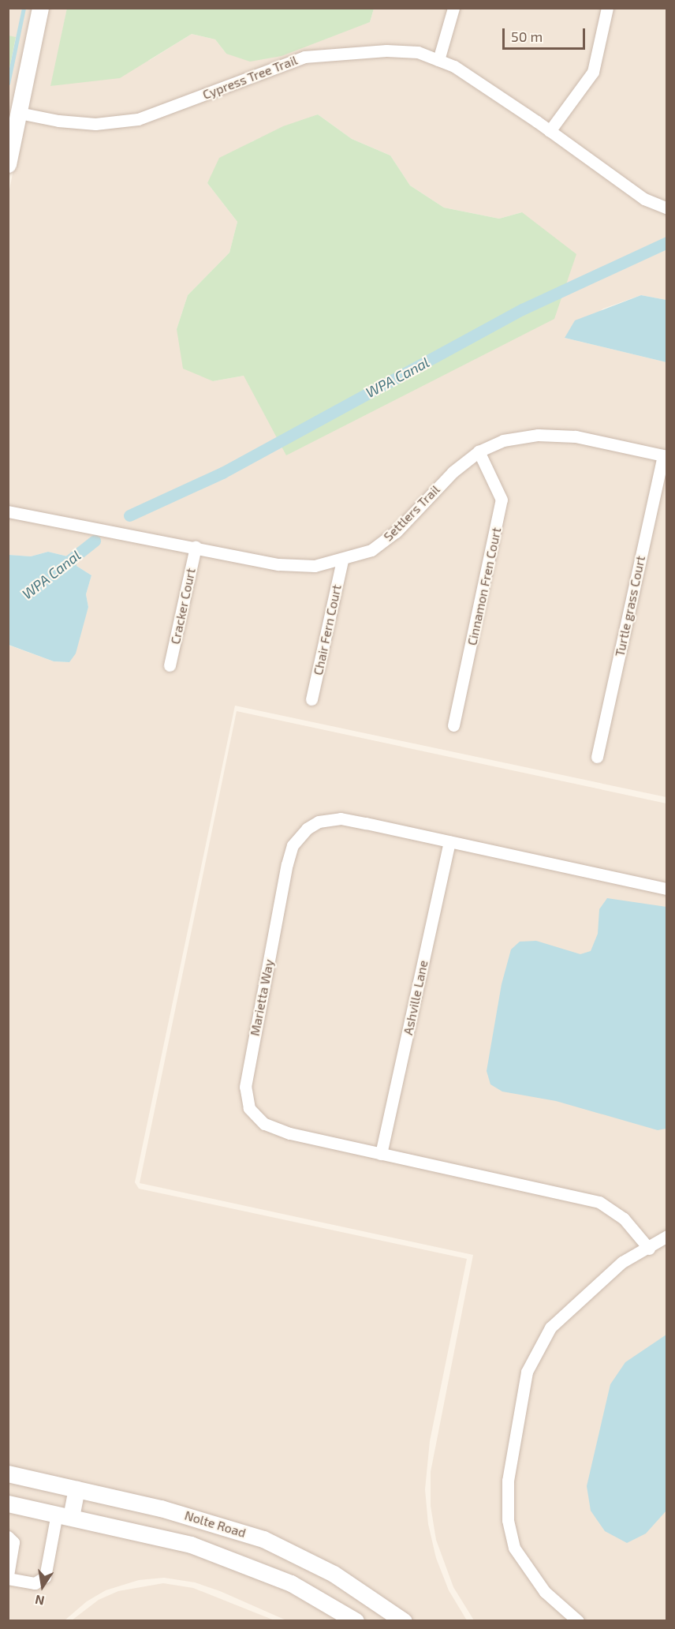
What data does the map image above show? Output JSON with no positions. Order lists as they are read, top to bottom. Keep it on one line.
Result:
{"streets":{"street":["Cypress Tree Trail","Settlers Trail","Cinnamon Fren Court","Cracker Court","Turtle grass Court","Chair Fern Court","Marietta Way","Ashville Lane","Nolte Road"]},"crossings":[["Settlers Trail","Cinnamon Fren Court"],["Settlers Trail","Cracker Court"],["Settlers Trail","Turtle grass Court"],["Settlers Trail","Chair Fern Court"],["Marietta Way","Ashville Lane"]],"water":["WPA Canal"],"scale_bar":"50 m","north":"bottom"}
